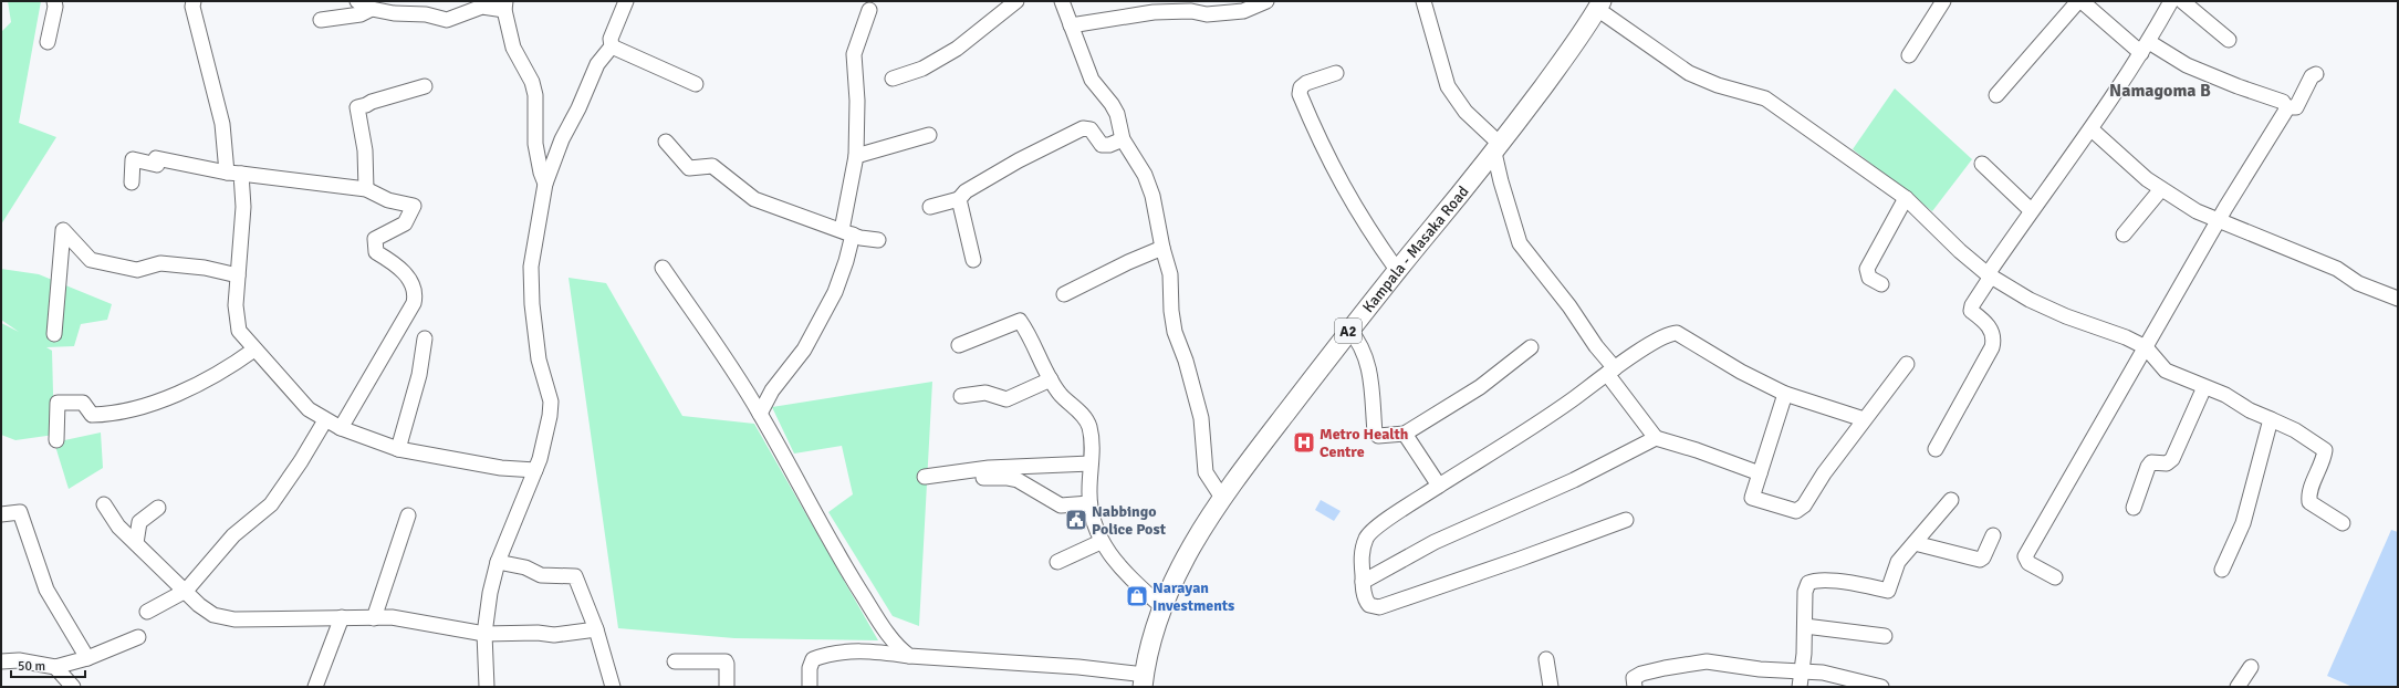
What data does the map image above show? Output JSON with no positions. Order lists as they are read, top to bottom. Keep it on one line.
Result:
{"streets":{"main road":["Kampala - Masaka Road","A2"]},"districts":["Namagoma B"],"places":{"hospital":["Metro Health Centre"],"public building":["Nabbingo Police Post"],"shop":["Narayan Investments"]},"scale_bar":"50 m"}
